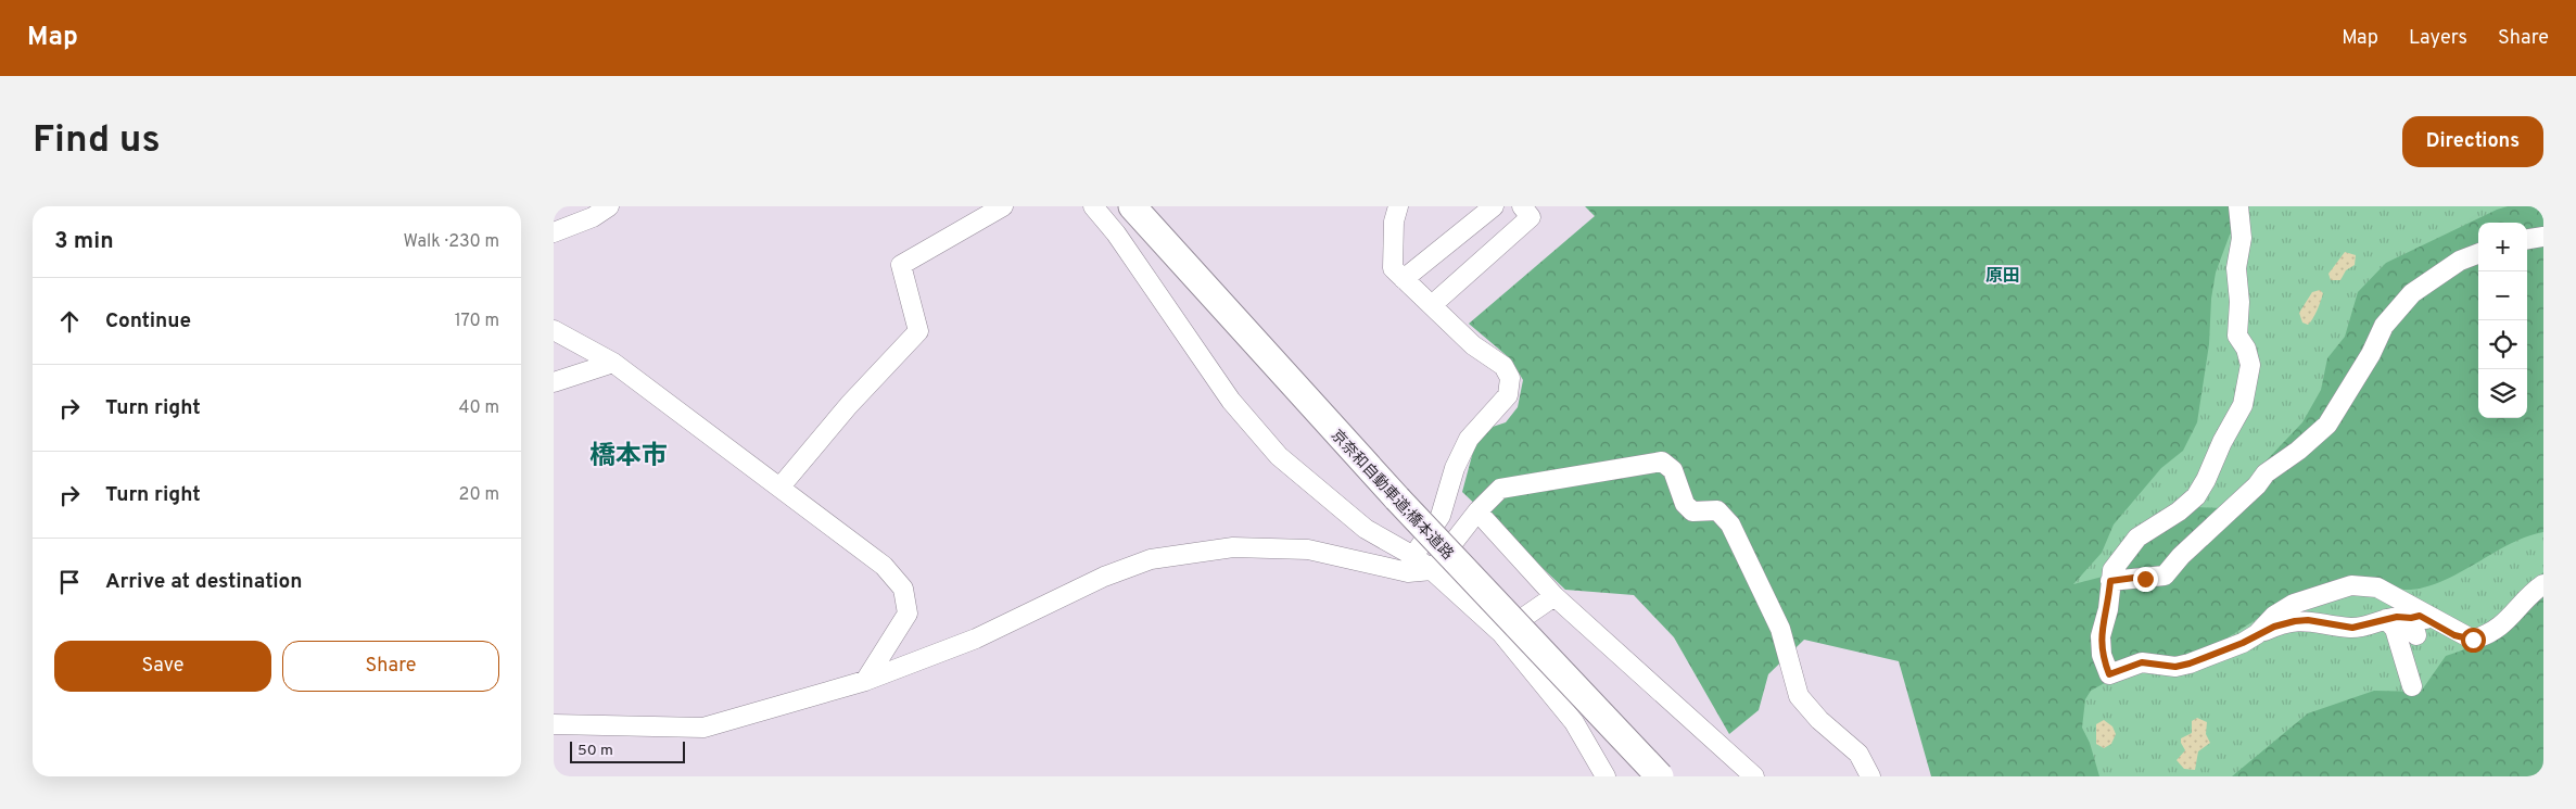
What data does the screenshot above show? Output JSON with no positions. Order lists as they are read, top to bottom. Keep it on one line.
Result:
{"streets":{"highway":["京奈和自動車道;橋本道路"]},"districts":["原田","橋本市"],"scale_bar":"50 m","page":{"header":"Map","nav":["Map","Layers","Share"],"buttons":["Directions",["Save","Share"]],"title":"Find us","heading":["3 min","Walk · 230 m"],"map_buttons":["+","−"],"list":[["Continue","170 m"],["Turn right","40 m"],["Turn right","20 m"],"Arrive at destination"],"scale":"50 m"}}
